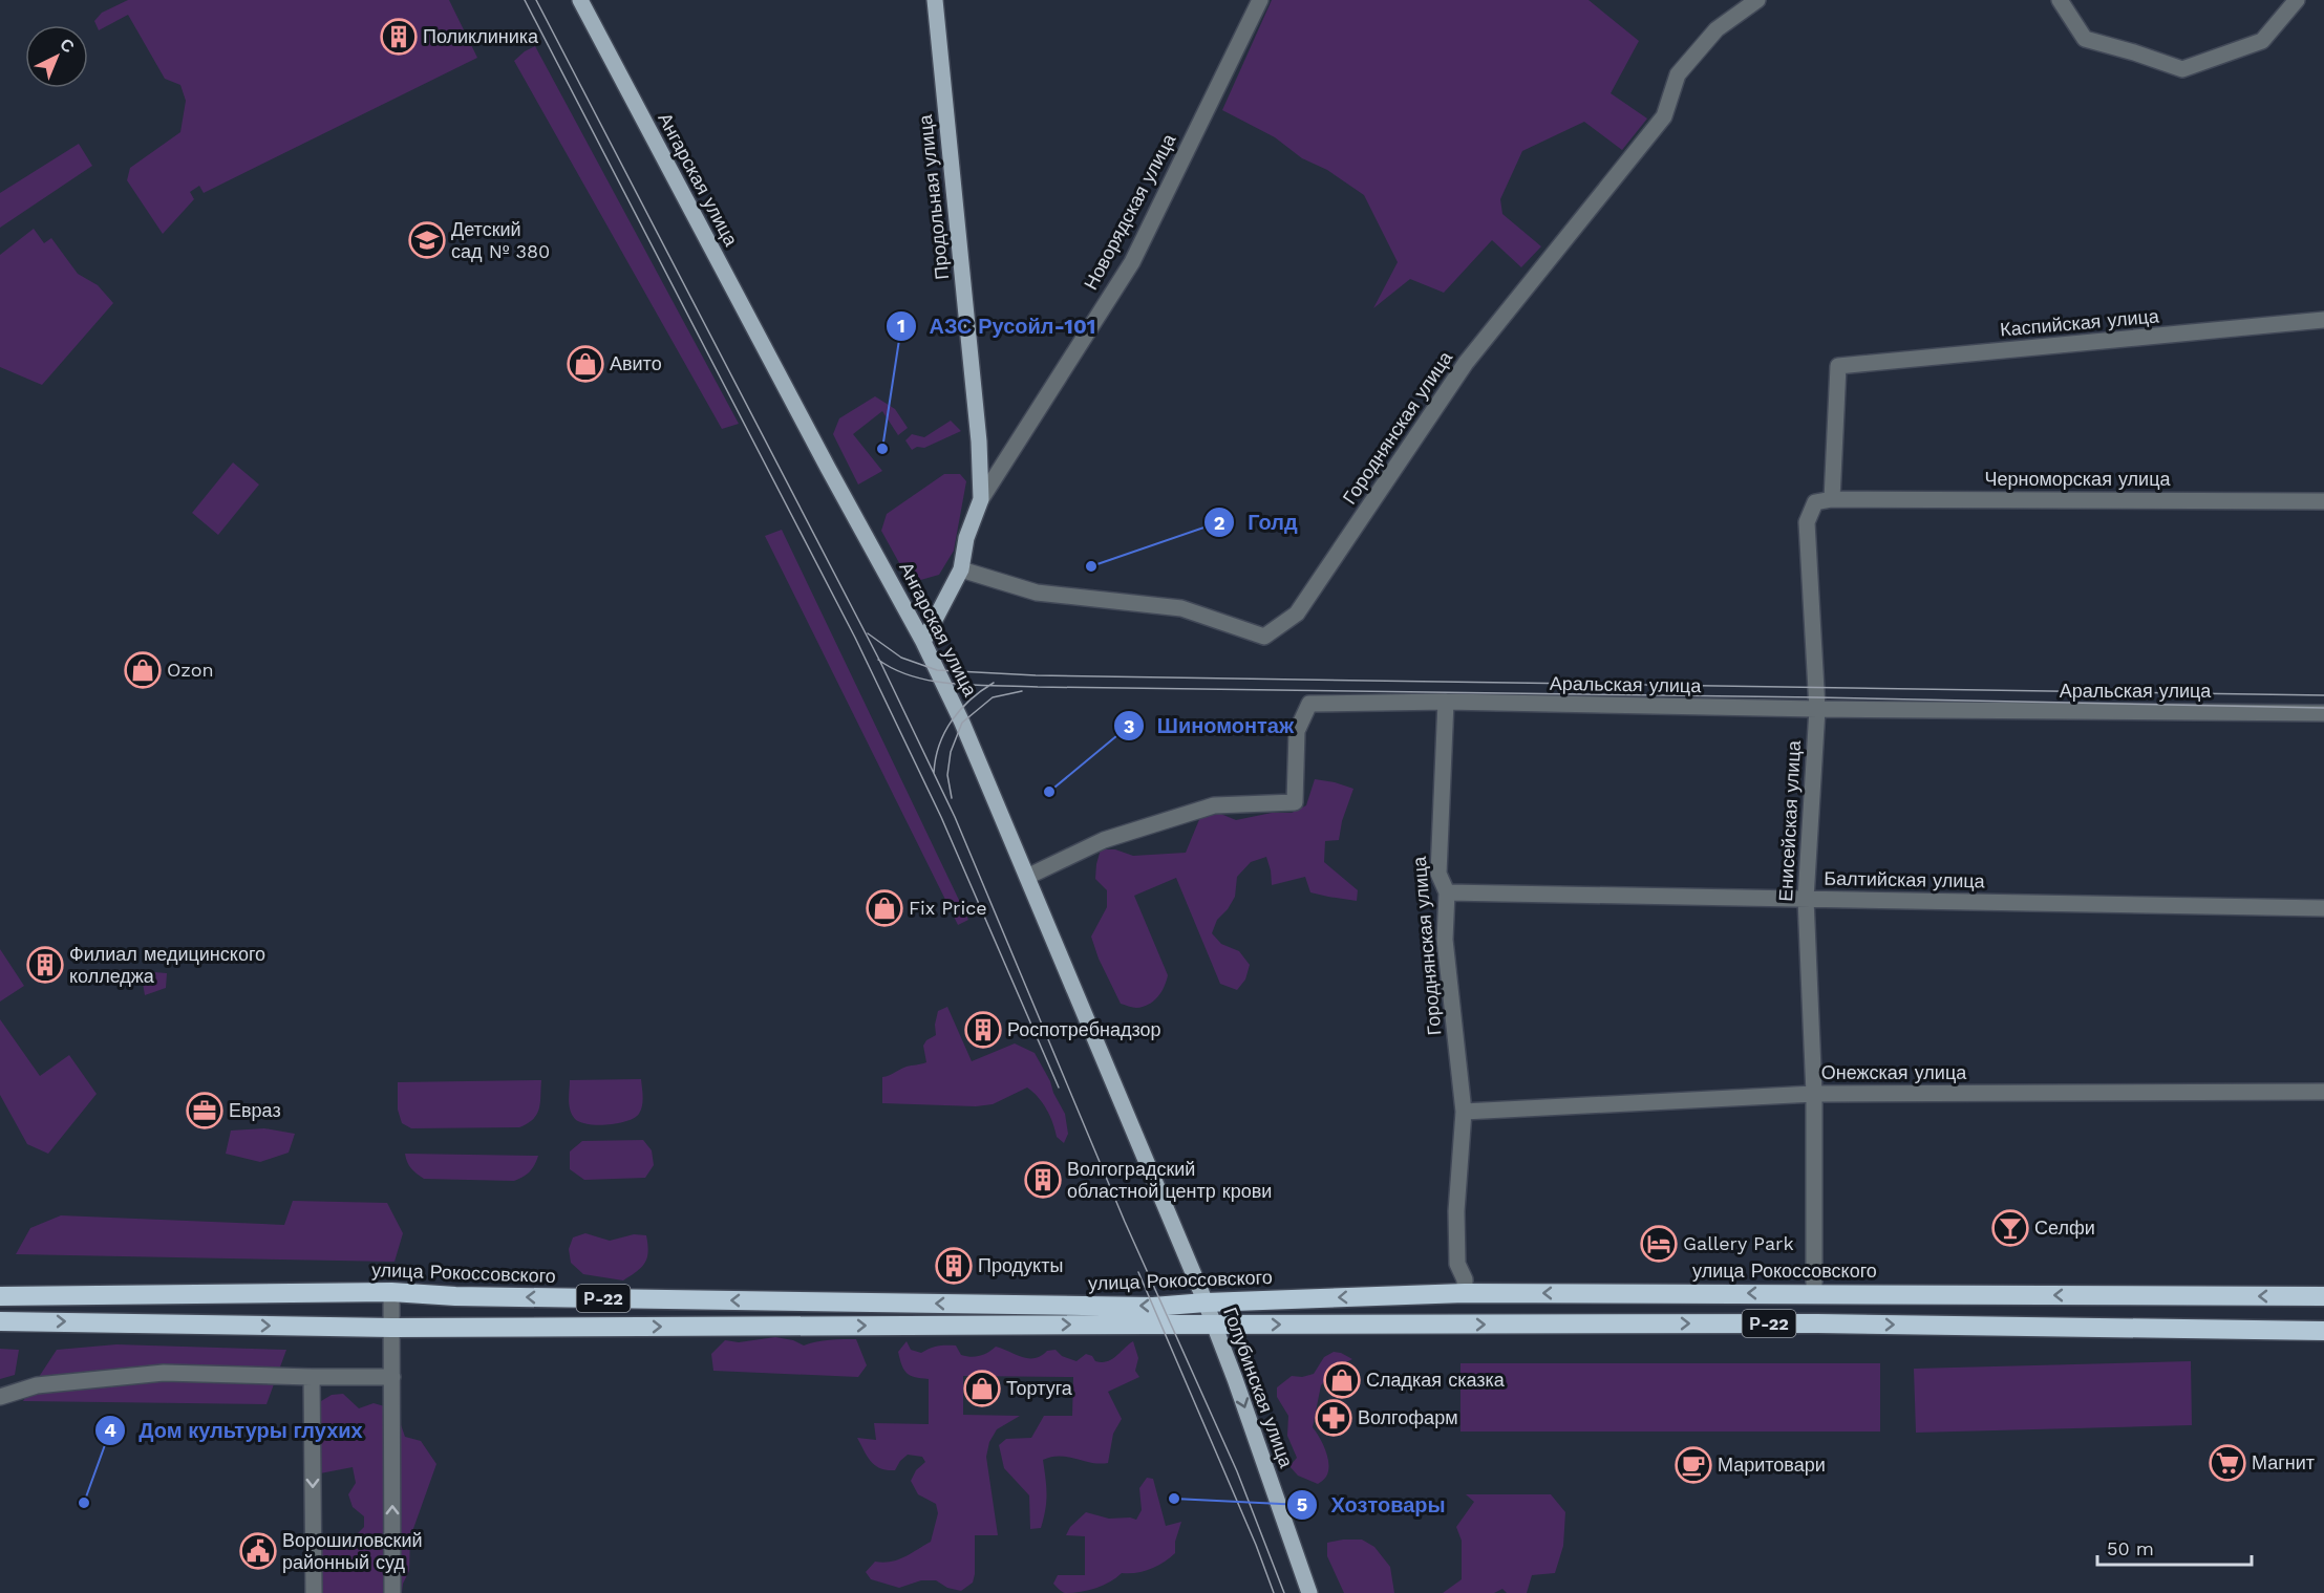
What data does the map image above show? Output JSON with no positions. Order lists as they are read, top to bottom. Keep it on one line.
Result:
{"streets":{"highway":["улица Рокоссовского","Р-22"],"main road":["Ангарская улица","Продольная улица","Голубинская улица"],"street":["Новорядская улица","Каспийская улица","Городнянская улица","Черноморская улица","Аральская улица","Енисейская улица","Балтийская улица","Онежская улица"]},"crossings":[["Ангарская улица","Продольная улица"],["Ангарская улица","Аральская улица"],["Ангарская улица","улица Рокоссовского"],["Ангарская улица","Голубинская улица"],["Продольная улица","Новорядская улица"],["Продольная улица","Городнянская улица"],["Каспийская улица","Черноморская улица"],["Каспийская улица","Енисейская улица"],["Городнянская улица","Аральская улица"],["Городнянская улица","Балтийская улица"],["Городнянская улица","Онежская улица"],["Черноморская улица","Енисейская улица"],["Аральская улица","Енисейская улица"],["Енисейская улица","Балтийская улица"],["Енисейская улица","Онежская улица"],["Енисейская улица","улица Рокоссовского"],["улица Рокоссовского","Голубинская улица"],["Р-22","Голубинская улица"]],"one_way":["Голубинская улица"],"places":{"building":["Поликлиника","Филиал медицинского колледжа","Роспотребнадзор","Волгоградский областной центр крови","Продукты"],"school or university":["Детский сад № 380"],"shop":["Авито","Ozon","Fix Price","Сладкая сказка","Тортуга"],"other":["АЗС Русойл-101","Голд","Шиномонтаж","Хозтовары","Дом культуры глухих"],"office":["Евраз"],"bar":["Селфи"],"hotel":["Gallery Park"],"pharmacy":["Волгофарм"],"supermarket":["Магнит"],"cafe":["Маритовари"],"public building":["Ворошиловский районный суд"]},"scale_bar":"50 m","north":"top right"}
